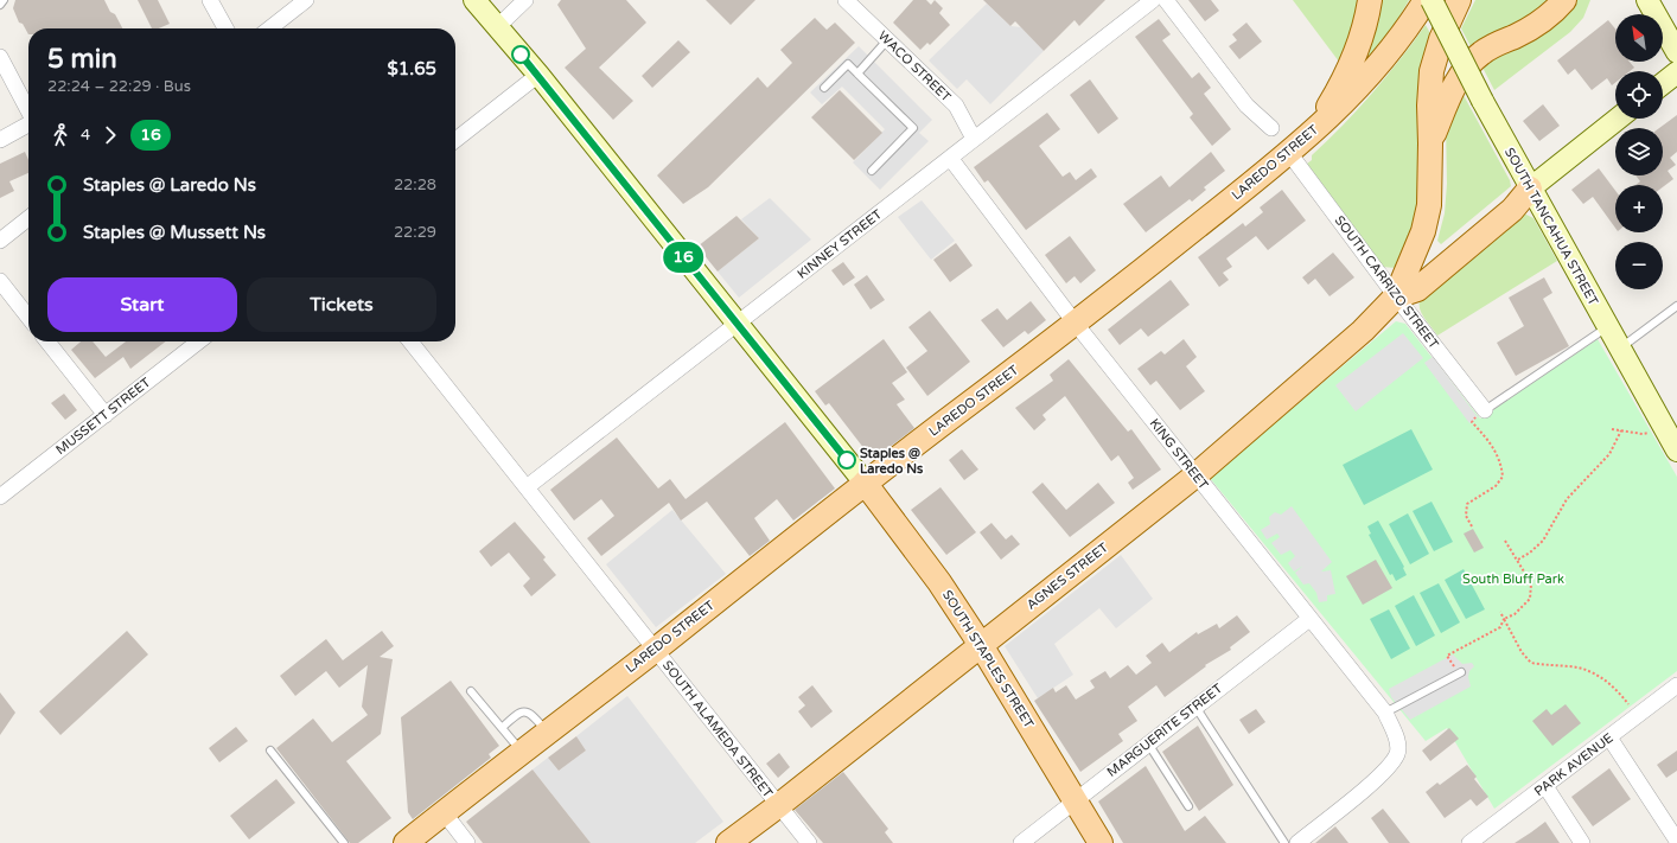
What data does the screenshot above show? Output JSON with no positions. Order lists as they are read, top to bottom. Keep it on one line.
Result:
{"streets":{"main road":["LAREDO STREET","SOUTH TANCAHUA STREET","AGNES STREET","SOUTH STAPLES STREET"],"street":["WACO STREET","KINNEY STREET","SOUTH CARRIZO STREET","MUSSETT STREET","KING STREET","SOUTH ALAMEDA STREET","MARGUERITE STREET","PARK AVENUE"]},"crossings":[["WACO STREET","KINNEY STREET"],["LAREDO STREET","SOUTH CARRIZO STREET"],["LAREDO STREET","KING STREET"],["LAREDO STREET","SOUTH STAPLES STREET"],["LAREDO STREET","SOUTH ALAMEDA STREET"],["KINNEY STREET","KING STREET"],["KINNEY STREET","SOUTH ALAMEDA STREET"],["SOUTH CARRIZO STREET","AGNES STREET"],["KING STREET","AGNES STREET"],["KING STREET","MARGUERITE STREET"],["AGNES STREET","SOUTH STAPLES STREET"],["AGNES STREET","SOUTH ALAMEDA STREET"],["SOUTH STAPLES STREET","MARGUERITE STREET"]],"parks":["South Bluff Park"],"places":["Staples @ Laredo Ns"],"lines":["bus line 16"],"north":"top left","page":{"on_map":"16","map_buttons":["+","−"],"heading":["5 min","22:24 – 22:29 · Bus","$1.65"],"legs":["4","16"],"list":[{"name":"Staples @ Laredo Ns","value":"22:28"},{"name":"Staples @ Mussett Ns","value":"22:29"}],"buttons":["Start","Tickets"]}}
